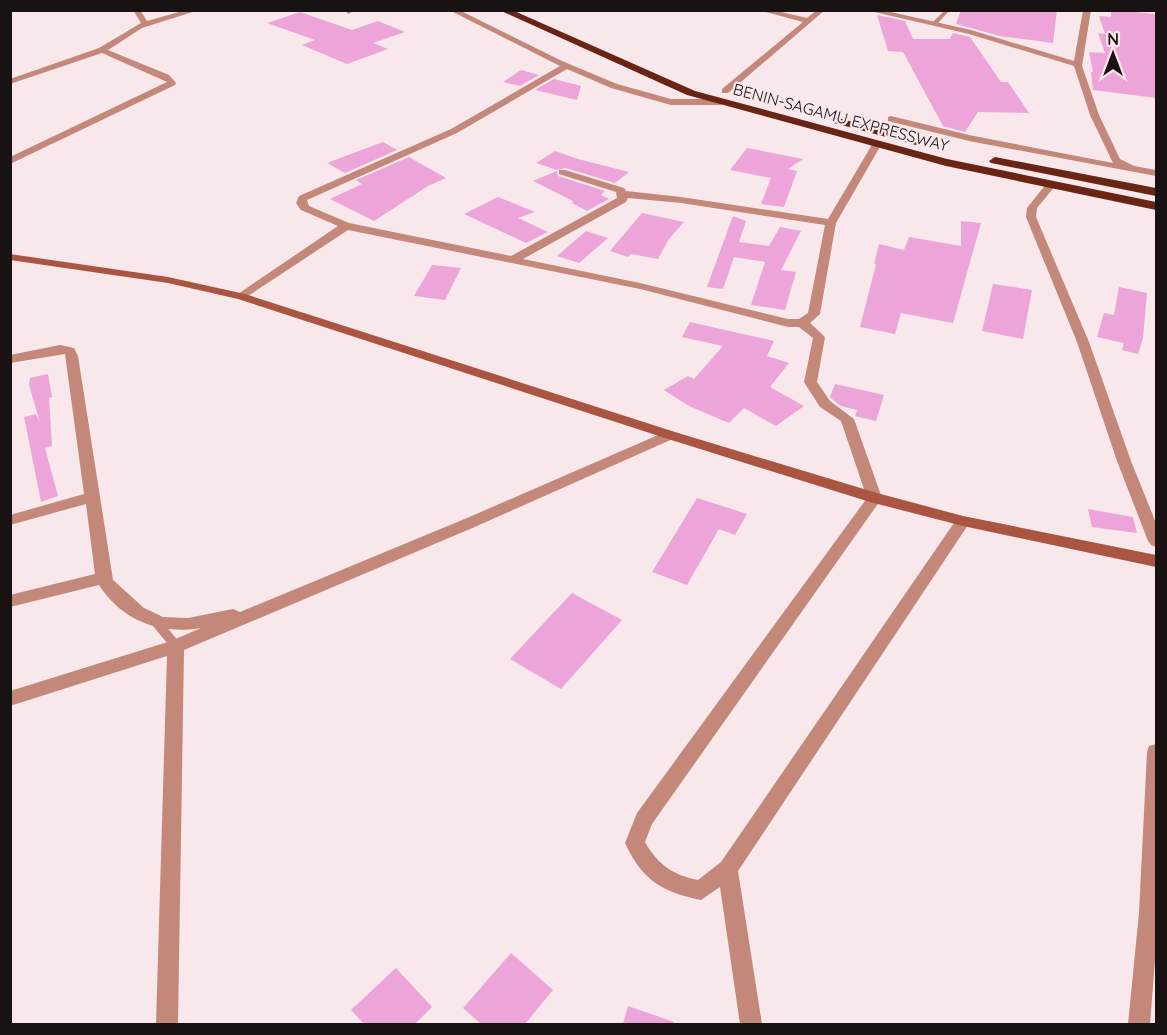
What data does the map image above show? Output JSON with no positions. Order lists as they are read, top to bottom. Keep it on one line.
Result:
{"streets":{"highway":["BENIN-SAGAMU EXPRESSWAY"]},"north":"top"}
